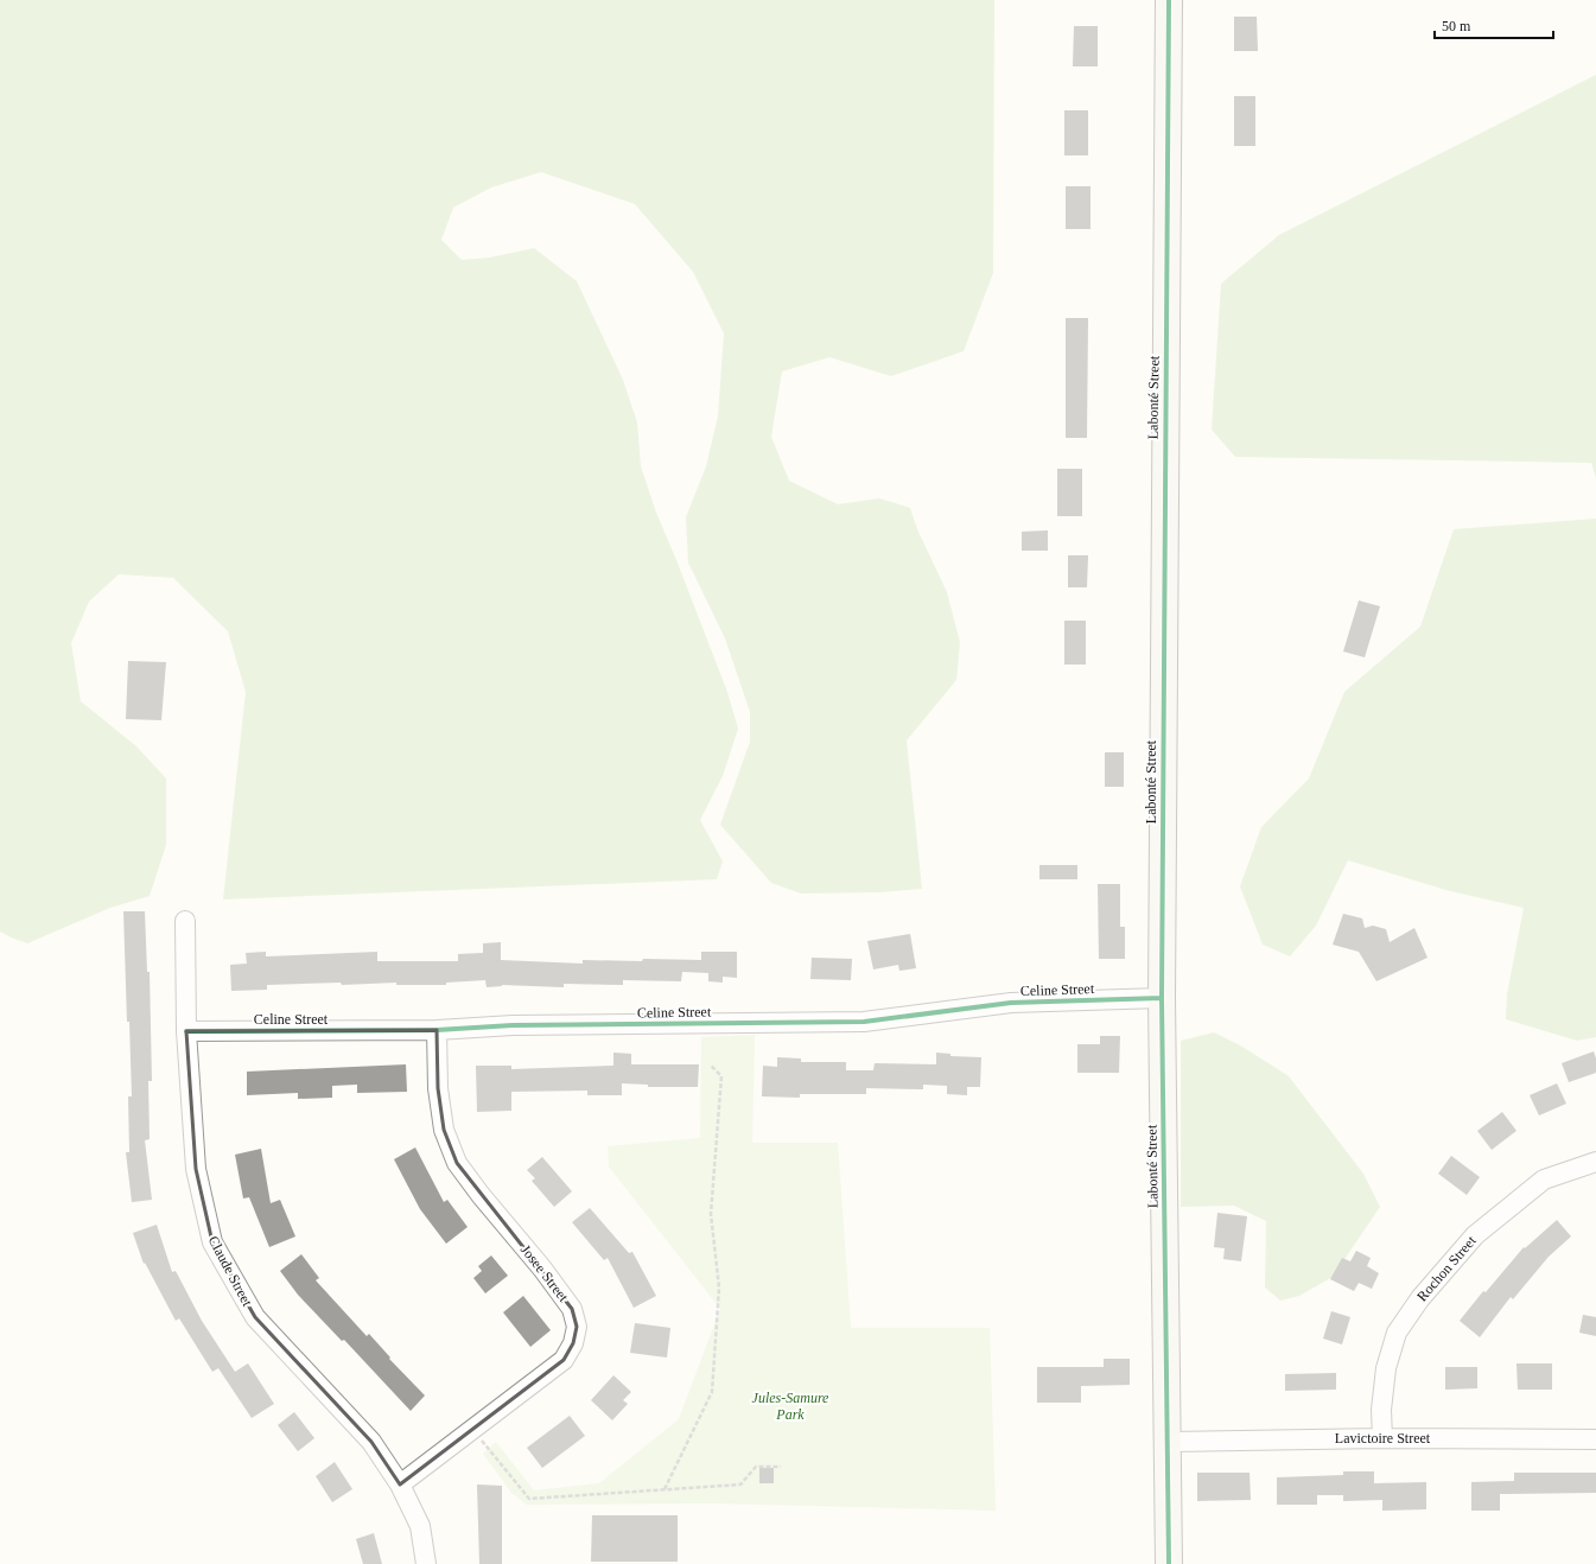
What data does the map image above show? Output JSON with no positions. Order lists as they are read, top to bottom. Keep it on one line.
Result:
{"streets":{"street":["Labonté Street","Celine Street","Rochon Street","Claude Street","Josee Street","Lavictoire Street"]},"crossings":[["Labonté Street","Celine Street"],["Labonté Street","Lavictoire Street"],["Celine Street","Claude Street"],["Celine Street","Josee Street"],["Rochon Street","Lavictoire Street"],["Claude Street","Josee Street"]],"parks":["Jules-Samure Park"],"scale_bar":"50 m"}
